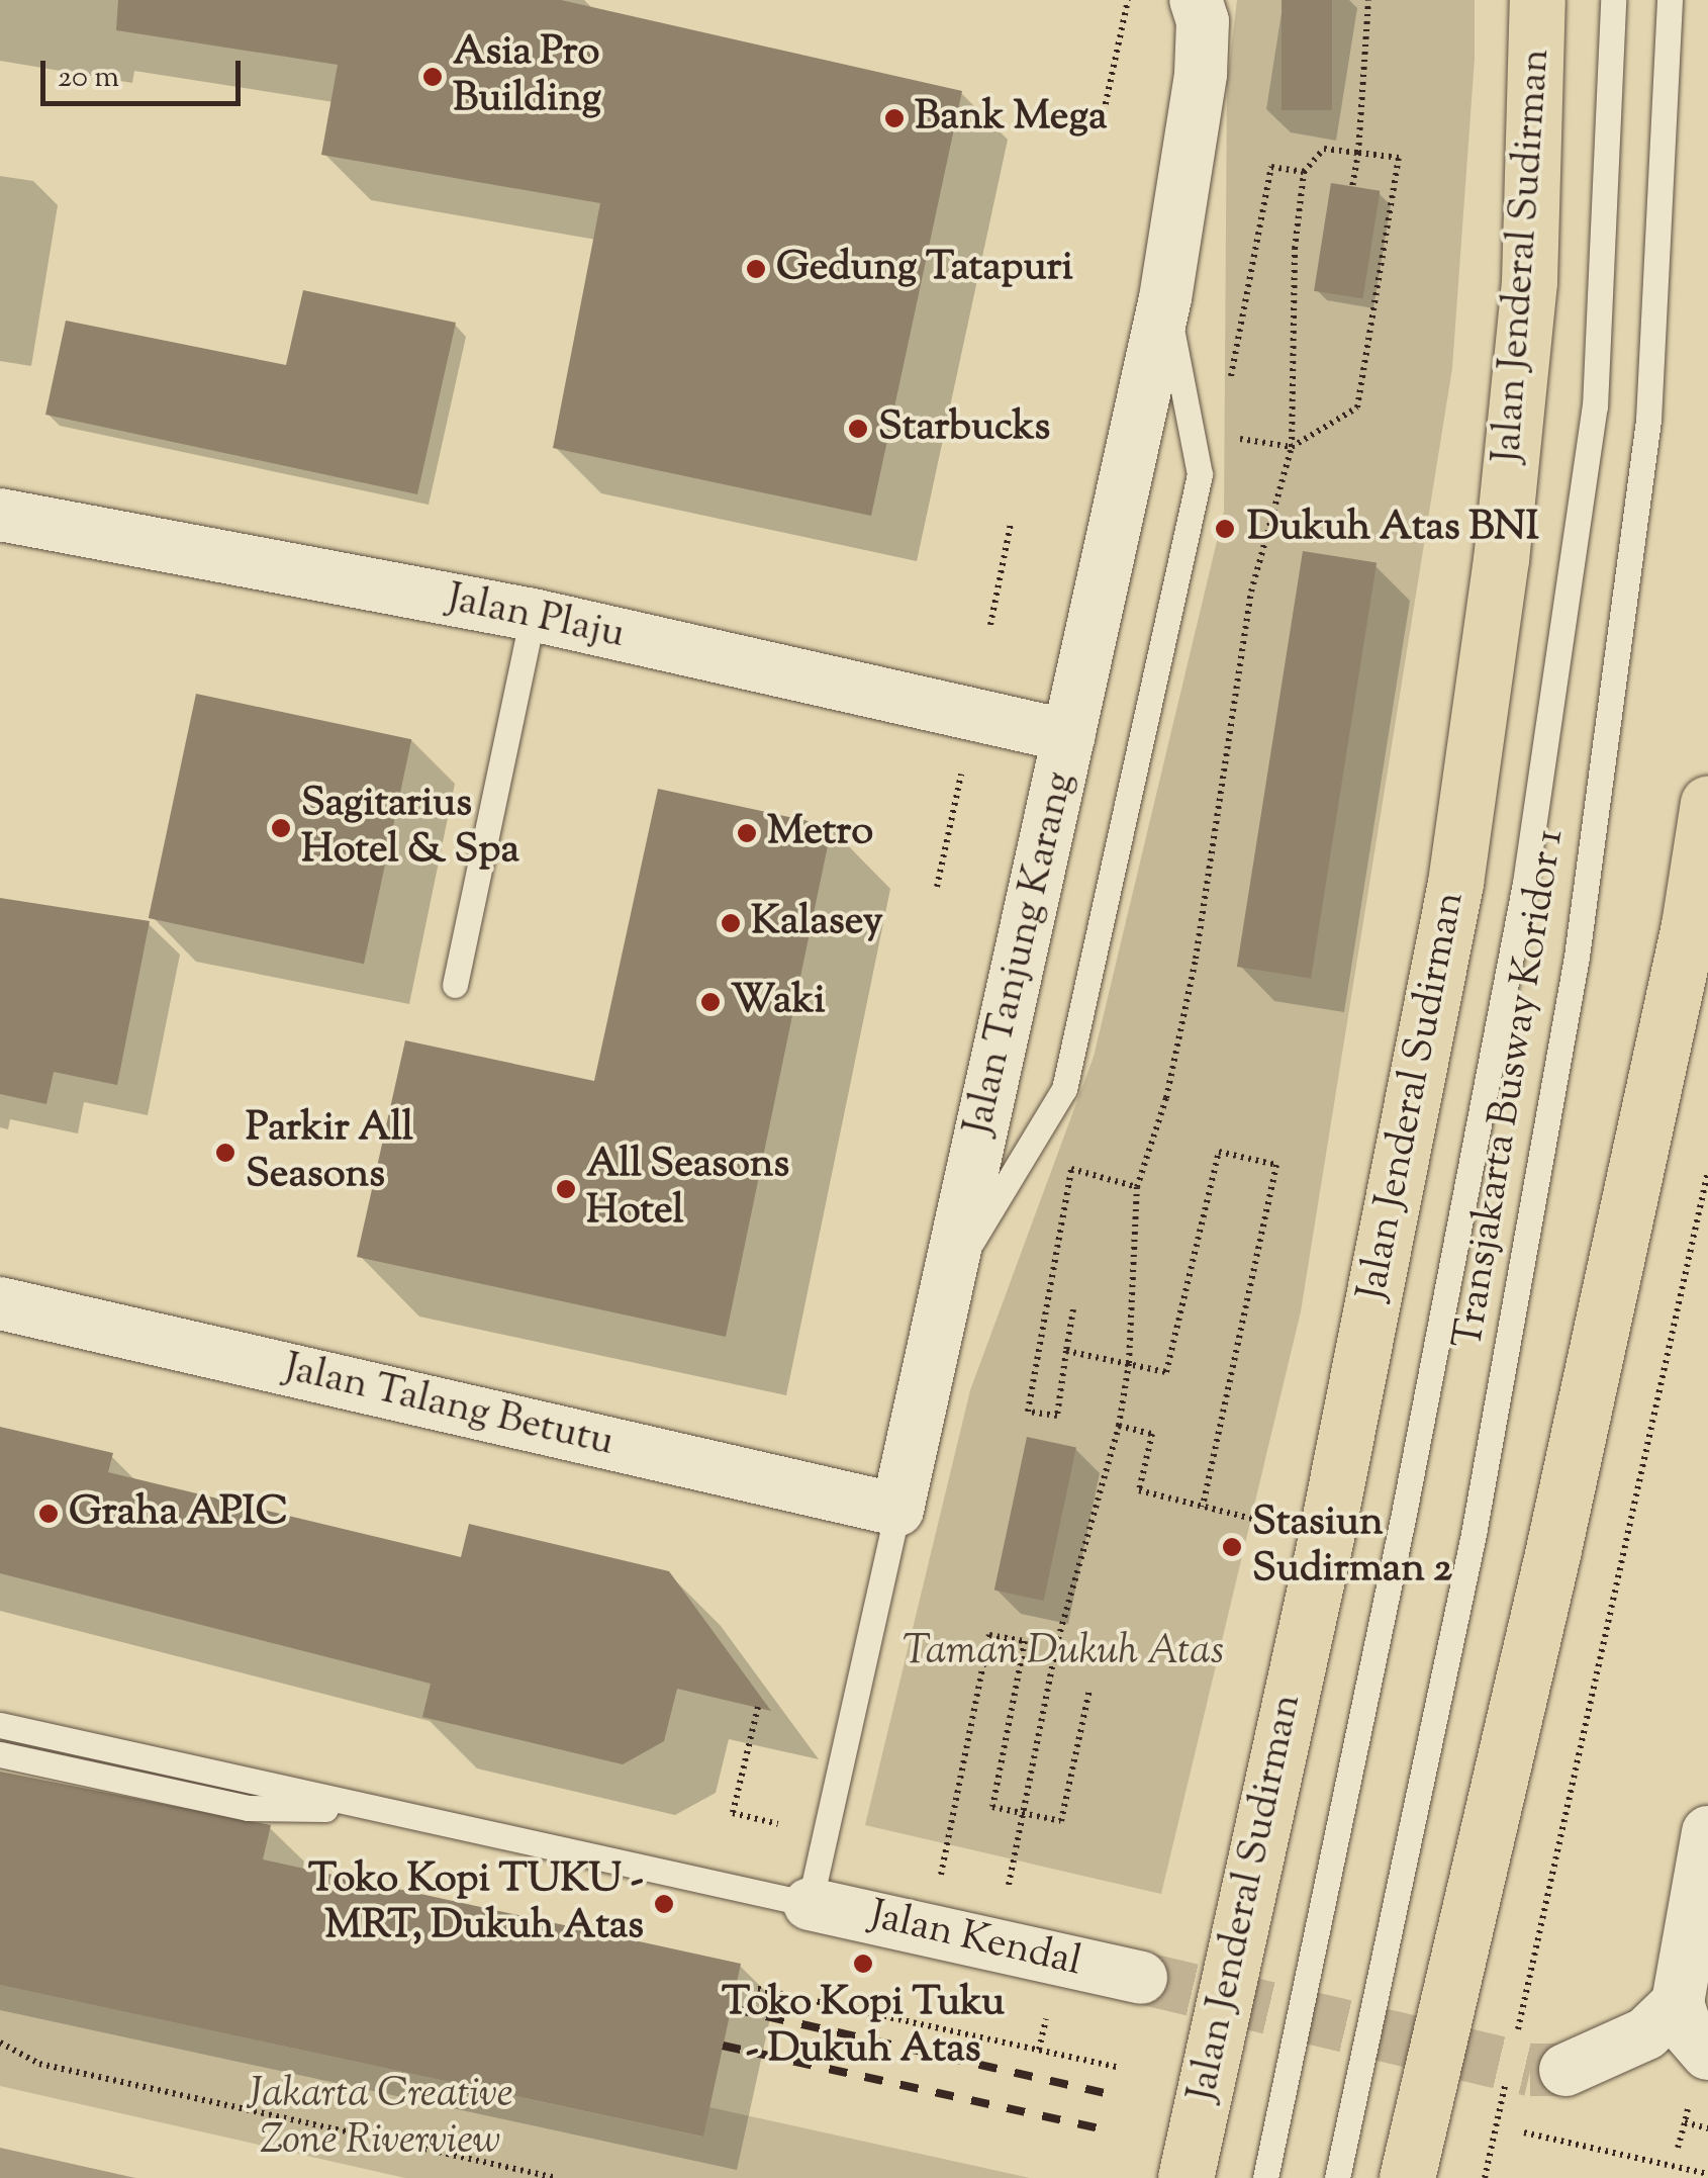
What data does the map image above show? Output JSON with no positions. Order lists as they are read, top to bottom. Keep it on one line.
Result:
{"streets":{"main road":["Jalan Jenderal Sudirman"],"street":["Jalan Plaju","Jalan Tanjung Karang","Jalan Talang Betutu","Jalan Kendal"],"lane":["Transjakarta Busway Koridor 1"]},"crossings":[["Jalan Plaju","Jalan Tanjung Karang"],["Jalan Tanjung Karang","Jalan Talang Betutu"],["Jalan Tanjung Karang","Jalan Kendal"]],"parks":["Taman Dukuh Atas","Jakarta Creative Zone Riverview"],"places":["Asia Pro Building","Bank Mega","Gedung Tatapuri","Starbucks","Dukuh Atas BNI","Sagitarius Hotel & Spa","Metro","Kalasey","Waki","Parkir All Seasons","All Seasons Hotel","Graha APIC","Stasiun Sudirman 2","Toko Kopi TUKU - MRT, Dukuh Atas","Toko Kopi Tuku - Dukuh Atas"],"scale_bar":"20 m"}
